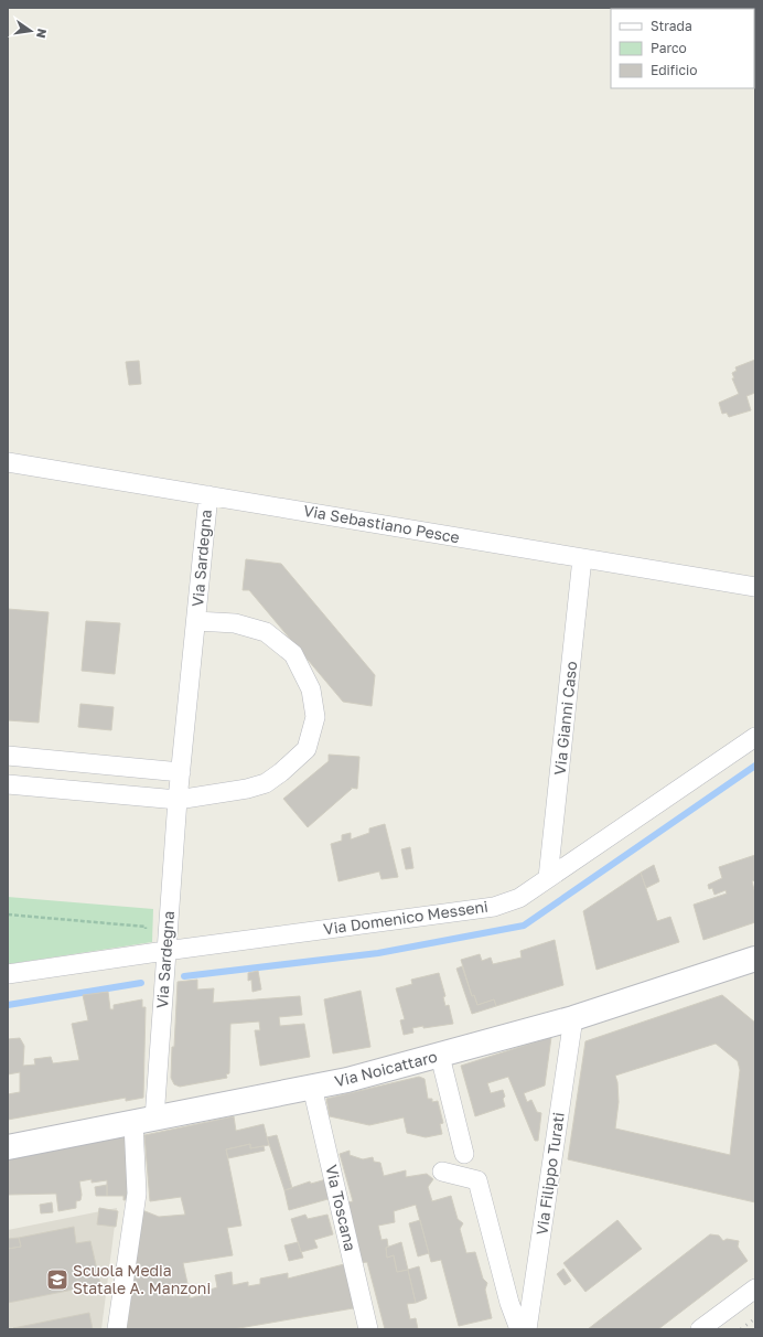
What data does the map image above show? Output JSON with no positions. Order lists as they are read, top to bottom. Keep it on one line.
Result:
{"streets":{"street":["Via Sebastiano Pesce","Via Sardegna","Via Gianni Caso","Via Domenico Messeni","Via Noicattaro","Via Filippo Turati","Via Toscana"]},"crossings":[["Via Sebastiano Pesce","Via Sardegna"],["Via Sebastiano Pesce","Via Gianni Caso"],["Via Sardegna","Via Domenico Messeni"],["Via Sardegna","Via Noicattaro"],["Via Gianni Caso","Via Domenico Messeni"],["Via Noicattaro","Via Filippo Turati"],["Via Noicattaro","Via Toscana"]],"places":{"school or university":["Scuola Media Statale A. Manzoni"]},"legend":["Strada","Parco","Edificio"],"north":"right"}
